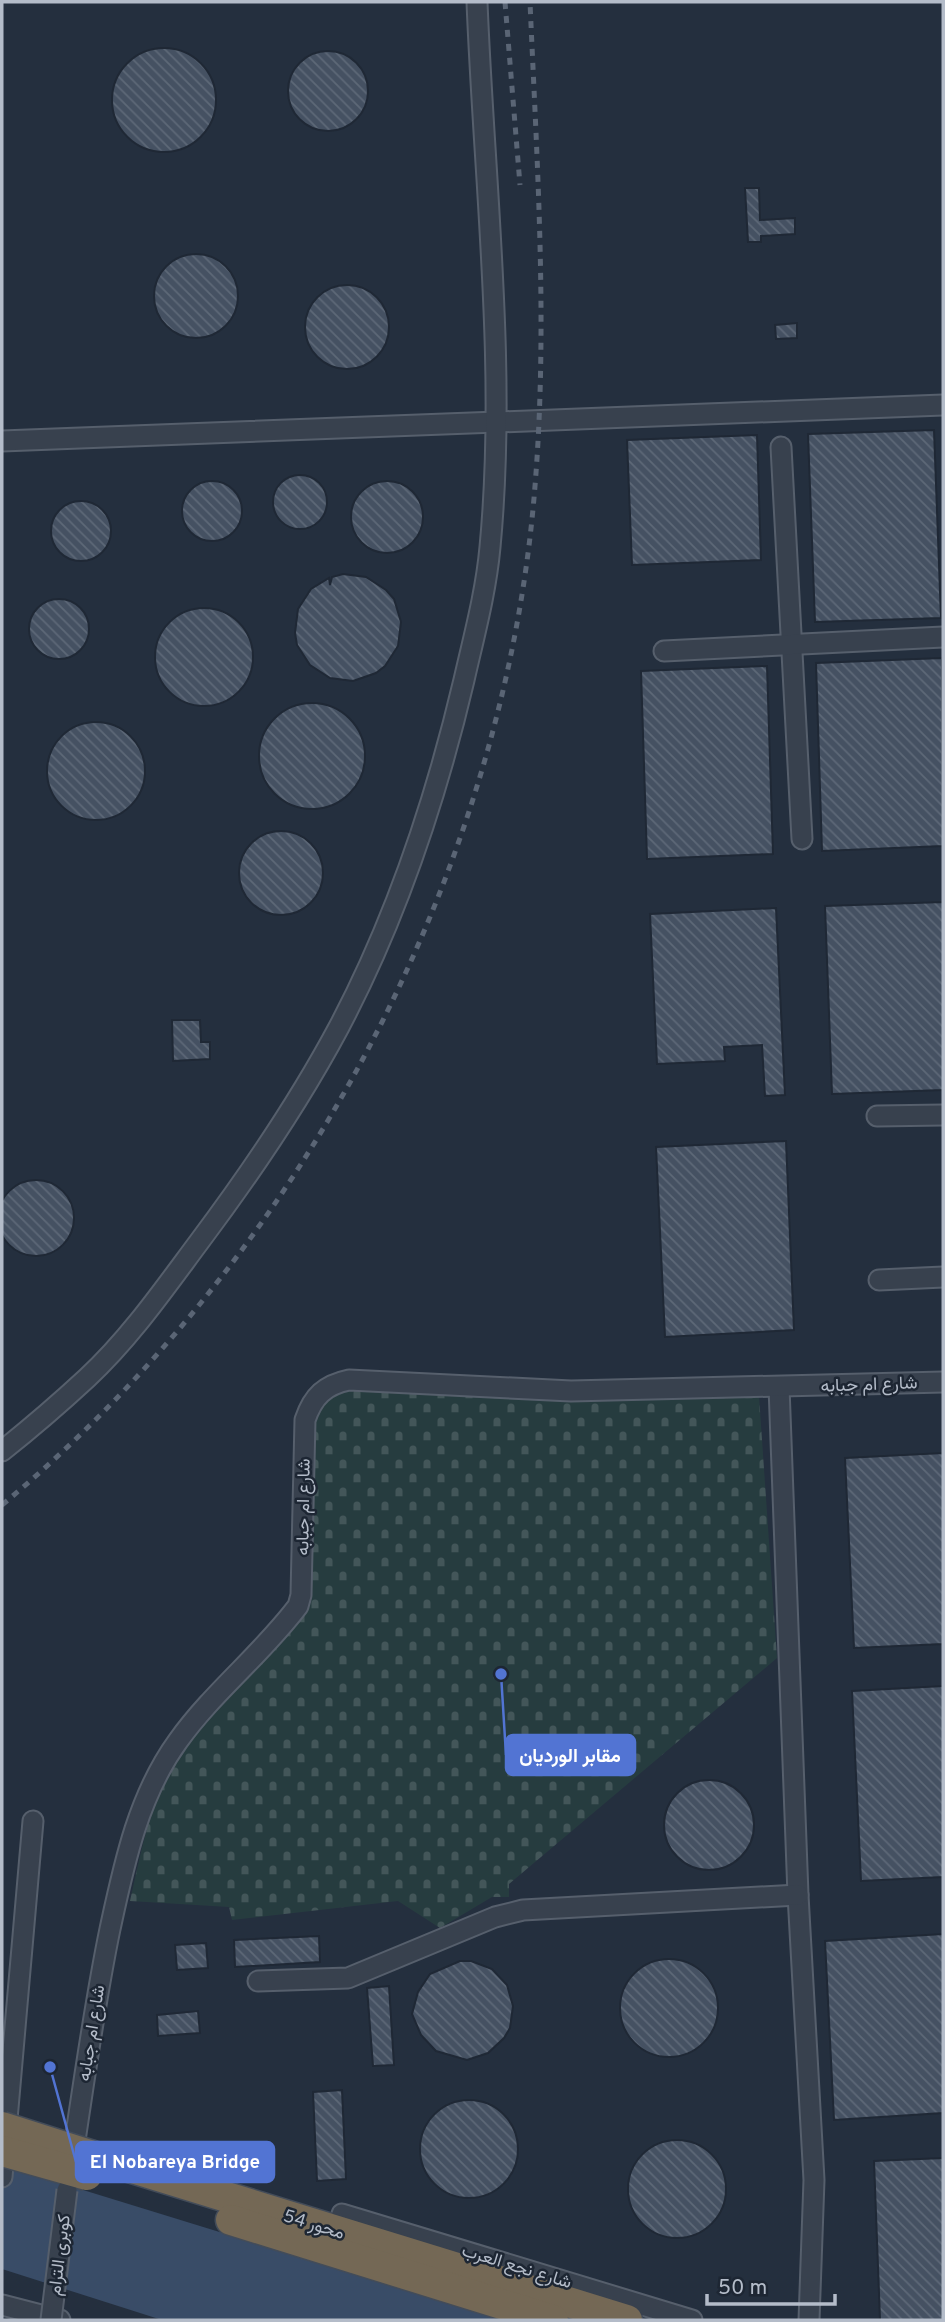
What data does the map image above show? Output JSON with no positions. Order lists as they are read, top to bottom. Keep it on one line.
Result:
{"streets":{"highway":["محور 54"],"street":["شارع ام جبابه","كوبرى الترام","شارع نجع العرب"]},"crossings":[["شارع ام جبابه","محور 54"],["شارع ام جبابه","كوبرى الترام"],["محور 54","كوبرى الترام"]],"places":["مقابر الورديان","El Nobareya Bridge"],"scale_bar":"50 m"}
